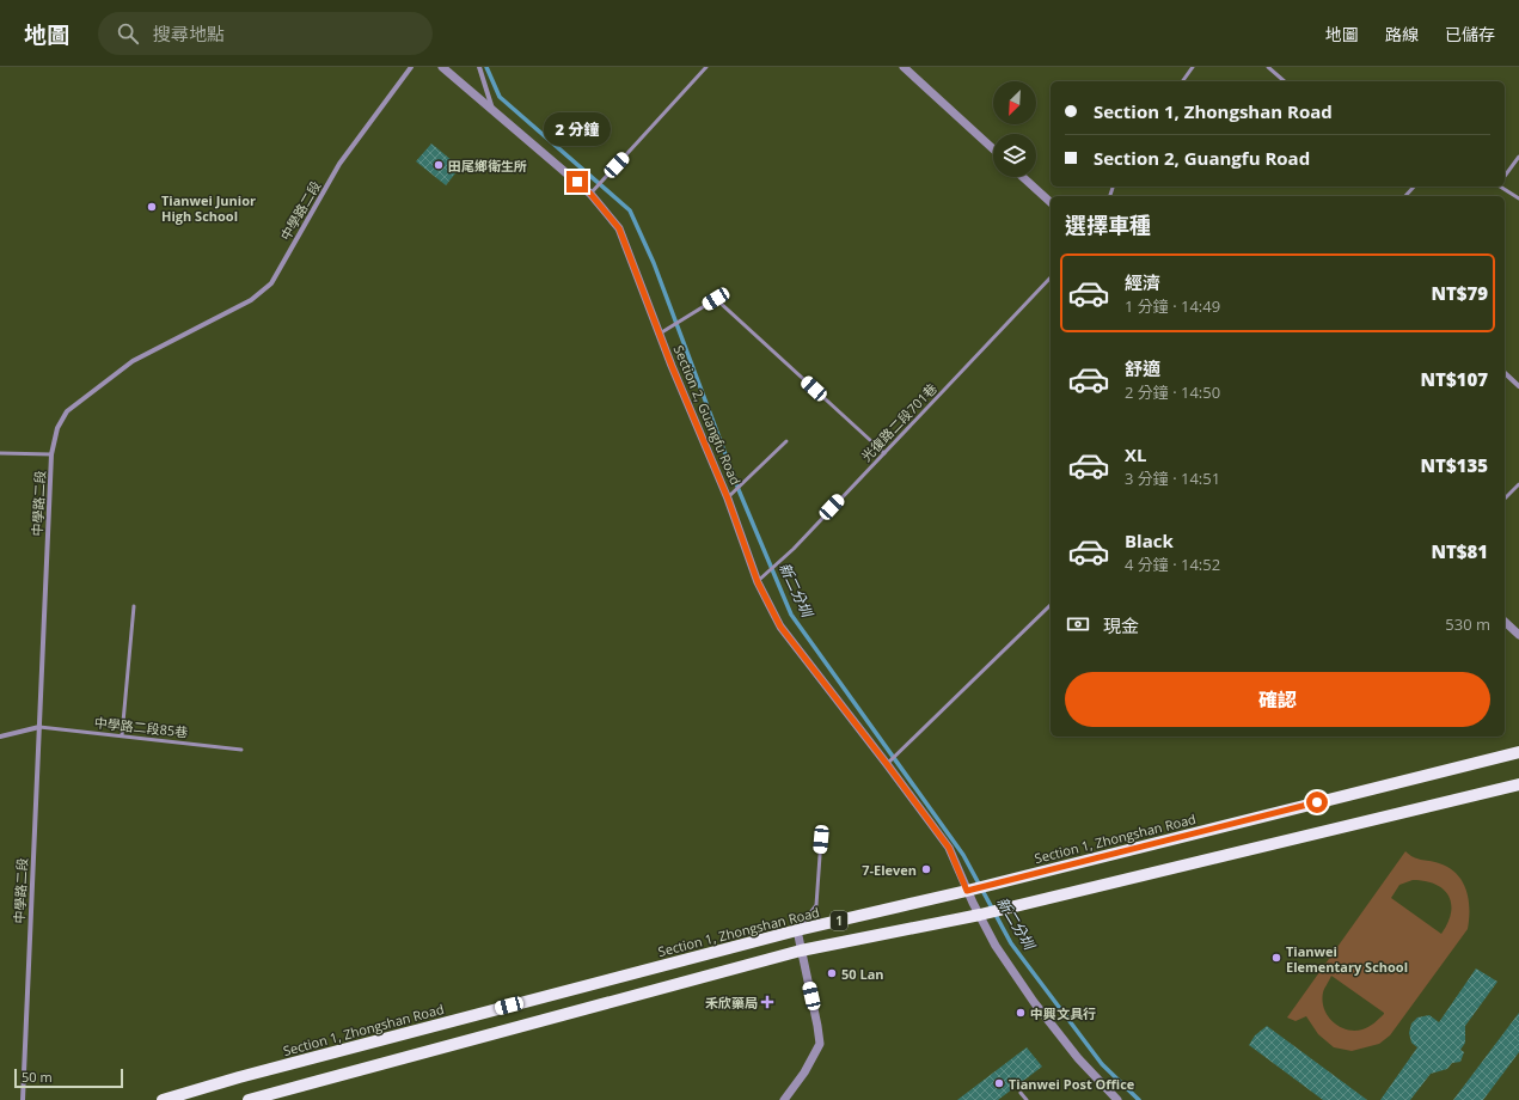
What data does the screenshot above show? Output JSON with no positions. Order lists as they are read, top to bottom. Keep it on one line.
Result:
{"streets":{"main road":["Section 1, Zhongshan Road","1"],"street":["中學路二段","Section 2, Guangfu Road"],"lane":["光復路二段701巷","中學路二段85巷"]},"crossings":[["中學路二段","中學路二段85巷"],["Section 2, Guangfu Road","光復路二段701巷"],["Section 2, Guangfu Road","Section 1, Zhongshan Road"],["Section 2, Guangfu Road","1"]],"water":["新二分圳"],"places":{"other":["田尾鄉衛生所","Tianwei Junior High School","7-Eleven","Tianwei Elementary School","50 Lan","中興文具行","Tianwei Post Office"],"health":["禾欣藥局"]},"scale_bar":"50 m","north":"bottom left","page":{"header":"地圖","search":"搜尋地點","nav":["地圖","路線","已儲存"],"banner":["Section 1, Zhongshan Road","Section 2, Guangfu Road"],"bubble":"2 分鐘","heading":"選擇車種","list":[{"name":"經濟","note":"1 分鐘 · 14:49","value":"NT$79"},{"name":"舒適","note":"2 分鐘 · 14:50","value":"NT$107"},{"name":"XL","note":"3 分鐘 · 14:51","value":"NT$135"},{"name":"Black","note":"4 分鐘 · 14:52","value":"NT$81"}],"pay":["現金","530 m"],"buttons":"確認","scale":"50 m"}}
